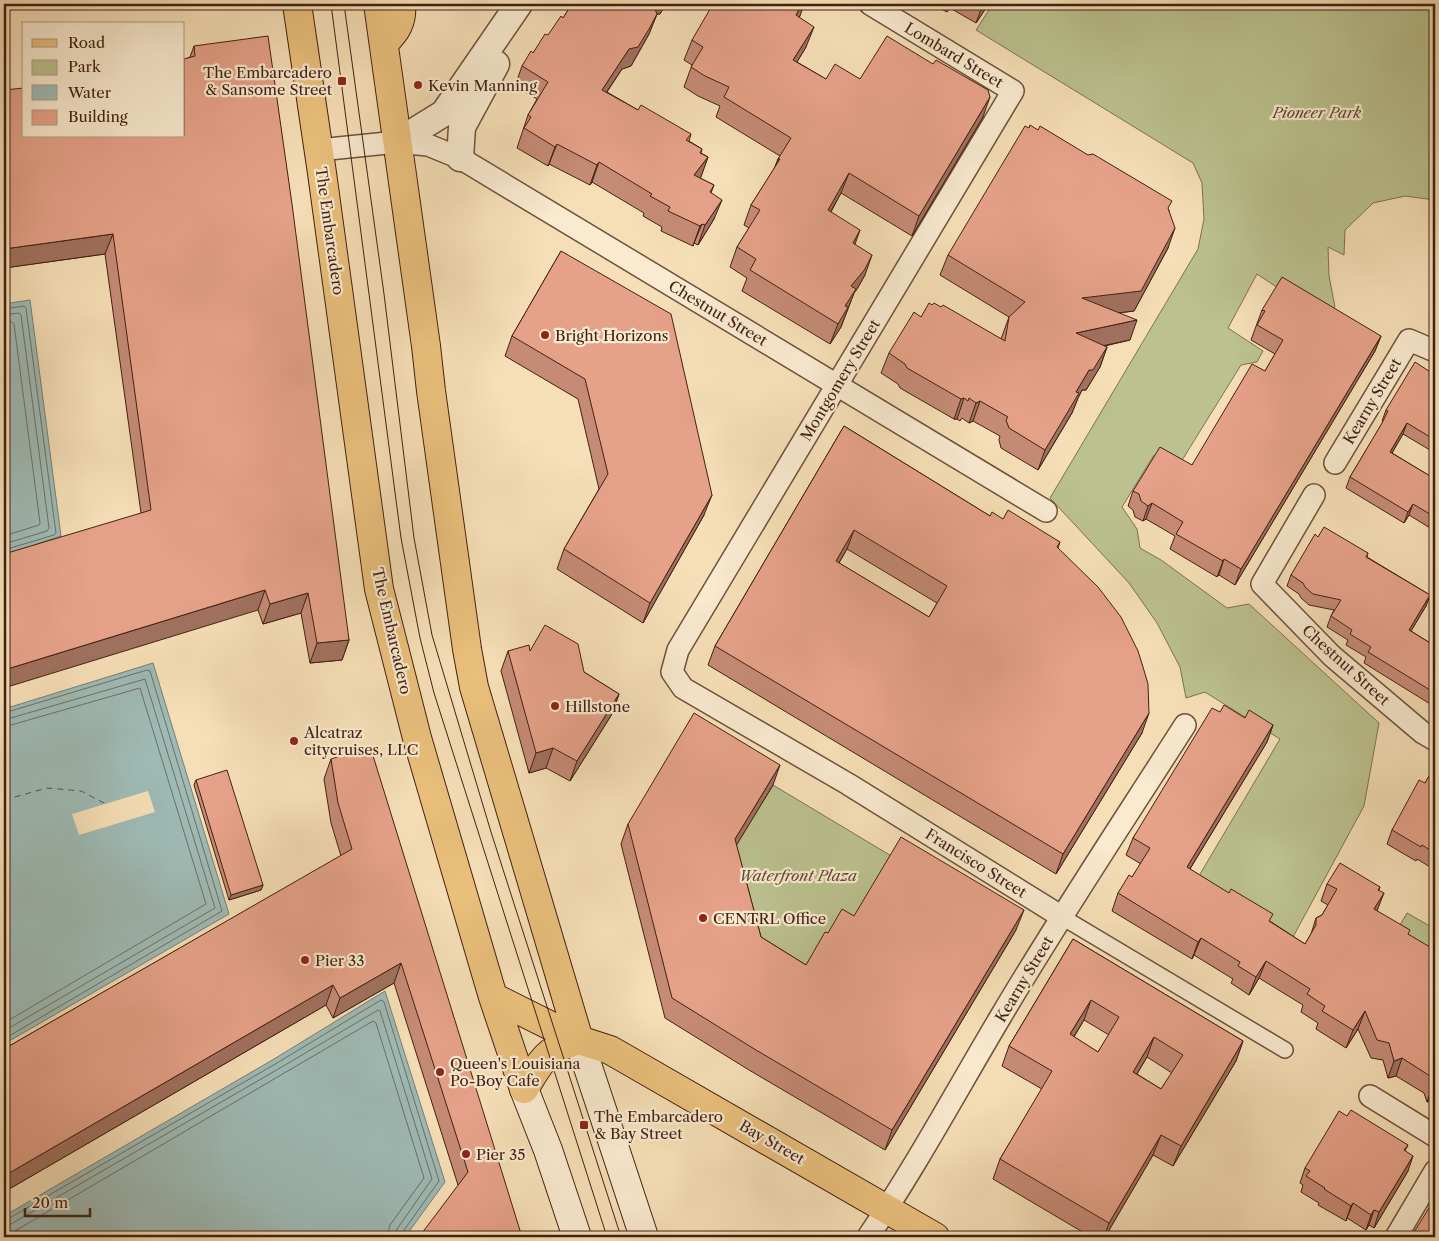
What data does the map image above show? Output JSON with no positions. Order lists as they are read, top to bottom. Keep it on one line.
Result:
{"streets":{"main road":["The Embarcadero","Bay Street"],"street":["Lombard Street","Chestnut Street","Montgomery Street","Kearny Street","Francisco Street"]},"crossings":[["Lombard Street","Montgomery Street"],["The Embarcadero","Chestnut Street"],["The Embarcadero","Bay Street"],["Chestnut Street","Montgomery Street"],["Montgomery Street","Francisco Street"],["Kearny Street","Francisco Street"],["Kearny Street","Bay Street"]],"parks":["Pioneer Park","Waterfront Plaza"],"places":{"transit":["The Embarcadero & Sansome Street","The Embarcadero & Bay Street"],"other":["Kevin Manning","Bright Horizons","Hillstone","Alcatraz citycruises, LLC","CENTRL Office","Pier 33","Queen's Louisiana Po-Boy Cafe","Pier 35"]},"legend":["Road","Park","Water","Building"],"scale_bar":"20 m"}
